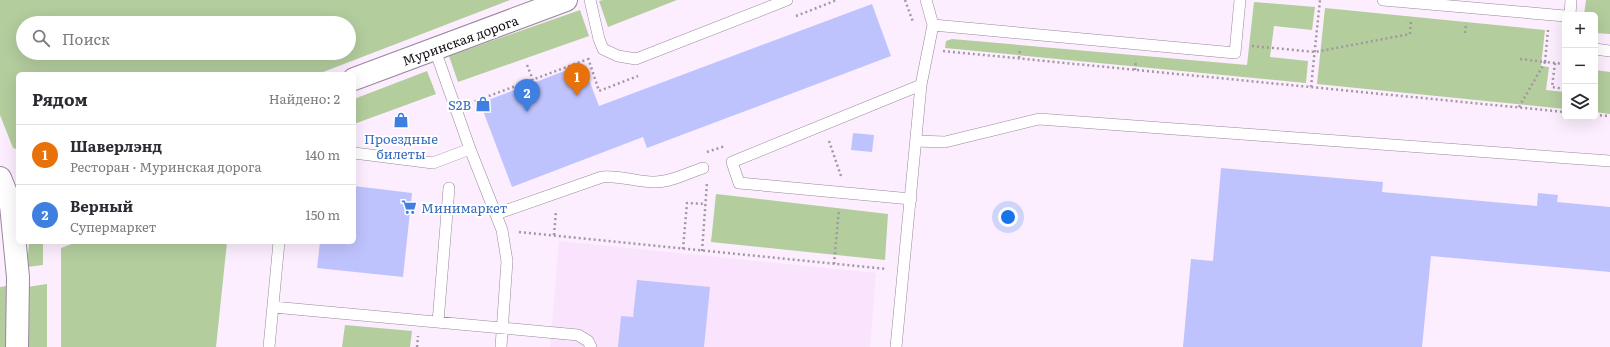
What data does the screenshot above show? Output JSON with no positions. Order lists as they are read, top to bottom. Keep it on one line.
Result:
{"streets":{"street":["Муринская дорога"]},"places":{"shop":["S2B","Проездные билеты"],"supermarket":["Минимаркет"]},"page":{"map_buttons":["+","−"],"search":"Поиск","pins":["1","2"],"heading":["Рядом","Найдено: 2"],"list":[{"mark":"1","name":"Шаверлэнд","note":"Ресторан · Муринская дорога","value":"140 m"},{"mark":"2","name":"Верный","note":"Супермаркет","value":"150 m"}]}}
